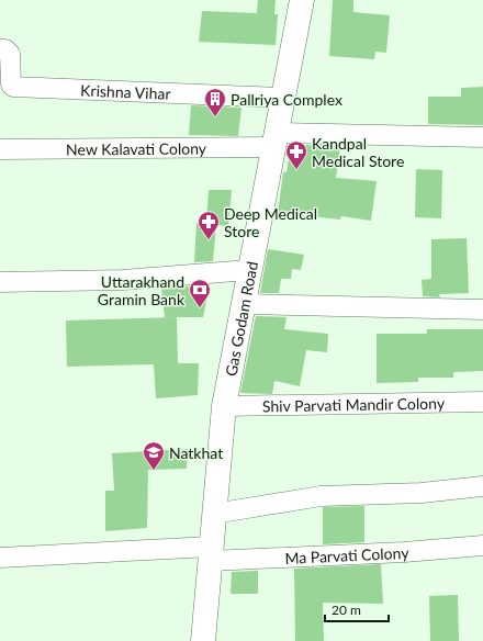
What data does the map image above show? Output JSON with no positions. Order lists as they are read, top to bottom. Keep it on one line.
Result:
{"streets":{"main road":["Gas Godam Road"],"street":["Krishna Vihar","New Kalavati Colony","Shiv Parvati Mandir Colony","Ma Parvati Colony"]},"crossings":[["Krishna Vihar","Gas Godam Road"],["New Kalavati Colony","Gas Godam Road"],["Gas Godam Road","Shiv Parvati Mandir Colony"],["Gas Godam Road","Ma Parvati Colony"]],"places":{"building":["Pallriya Complex"],"pharmacy":["Kandpal Medical Store","Deep Medical Store"],"bank":["Uttarakhand Gramin Bank"],"school or university":["Natkhat"]},"scale_bar":"20 m"}
